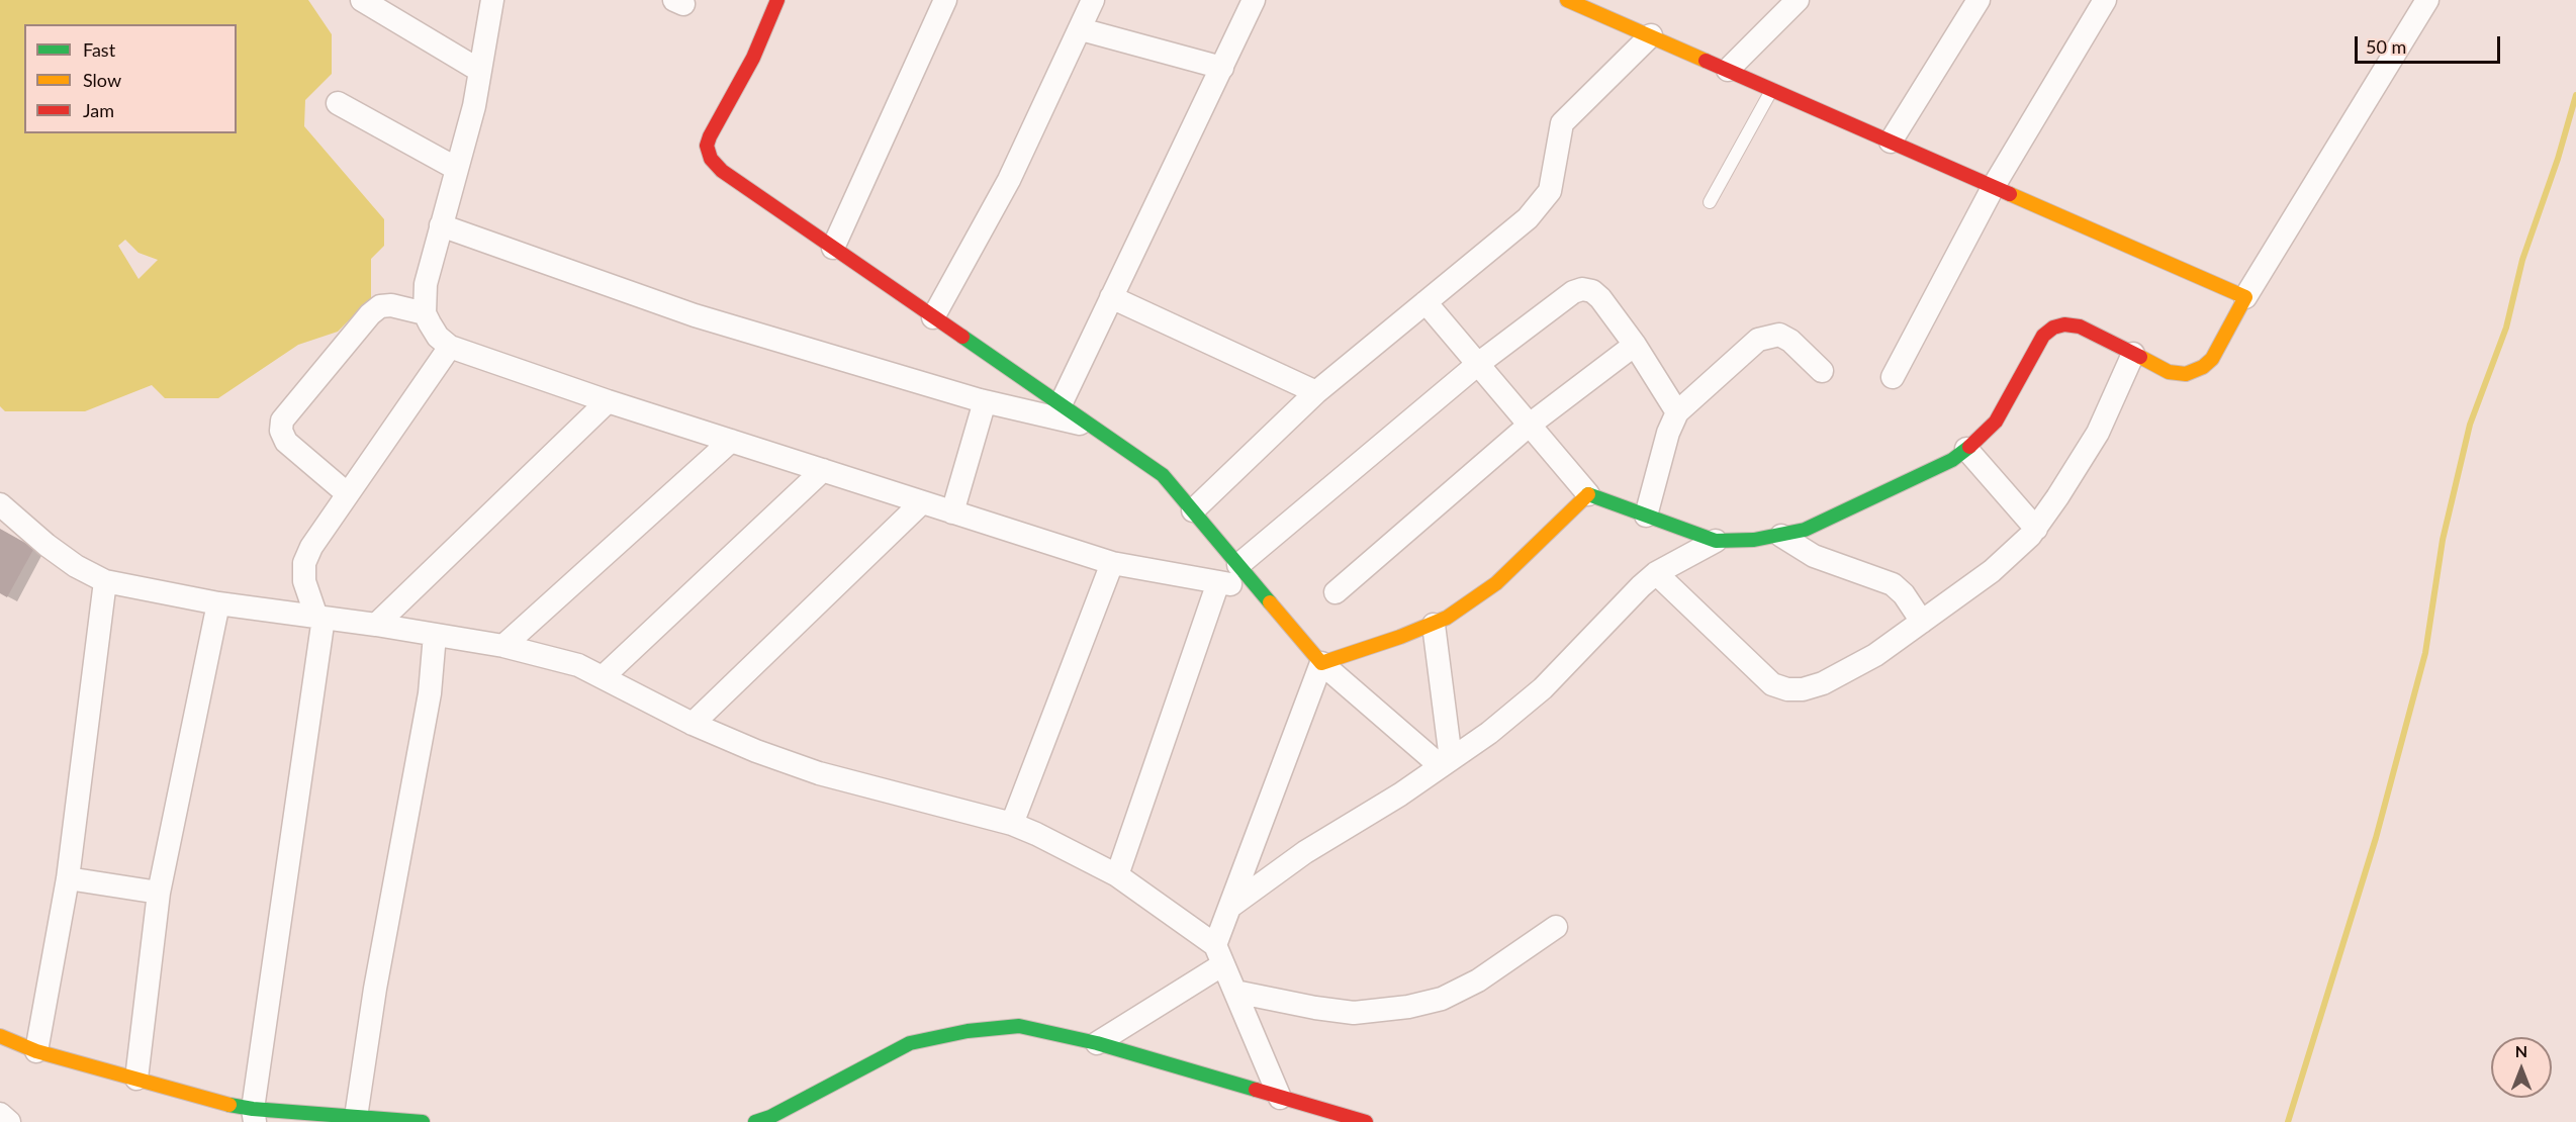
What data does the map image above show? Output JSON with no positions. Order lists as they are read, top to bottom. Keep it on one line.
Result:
{"legend":["Fast","Slow","Jam"],"scale_bar":"50 m","north":"top"}
